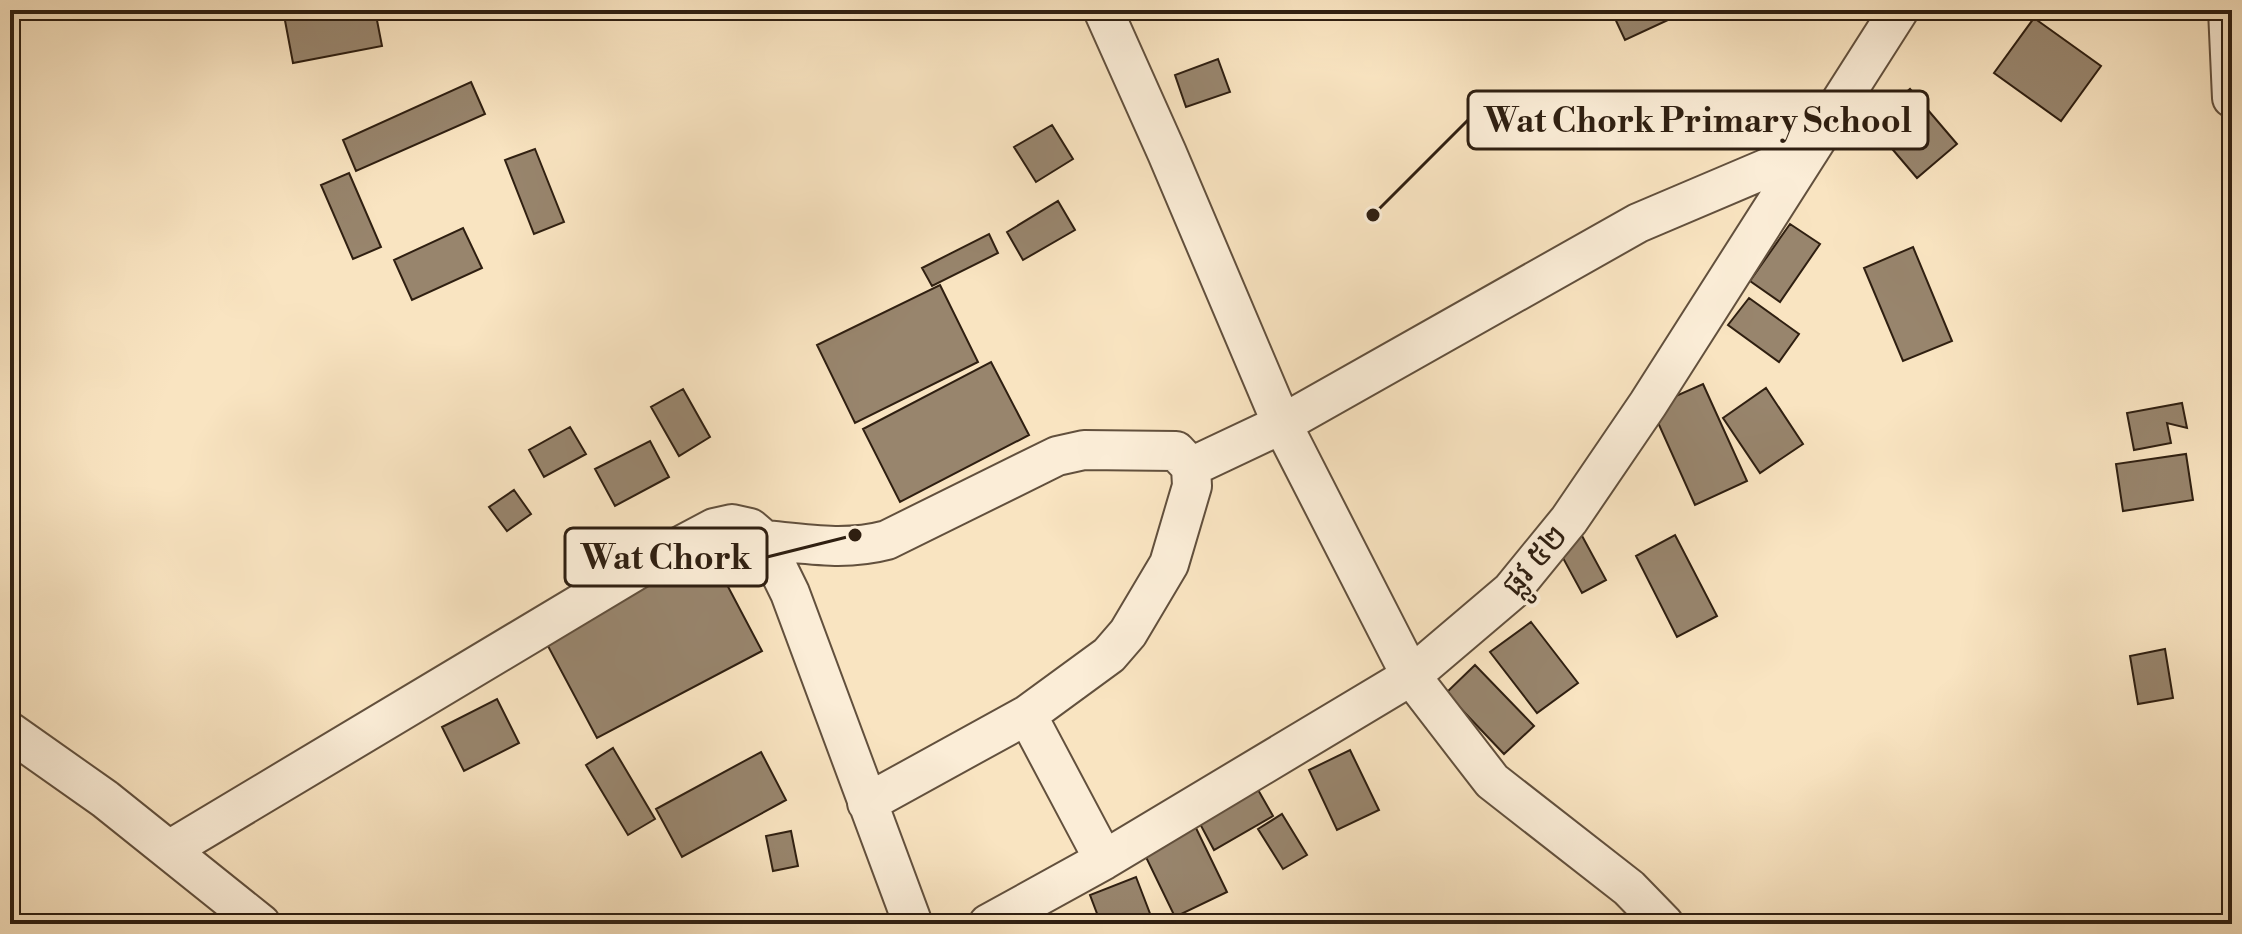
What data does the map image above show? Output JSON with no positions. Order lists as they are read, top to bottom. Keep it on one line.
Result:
{"streets":{"street":["ផ្លូវ ៥២"]},"places":["Wat Chork Primary School","Wat Chork"]}
